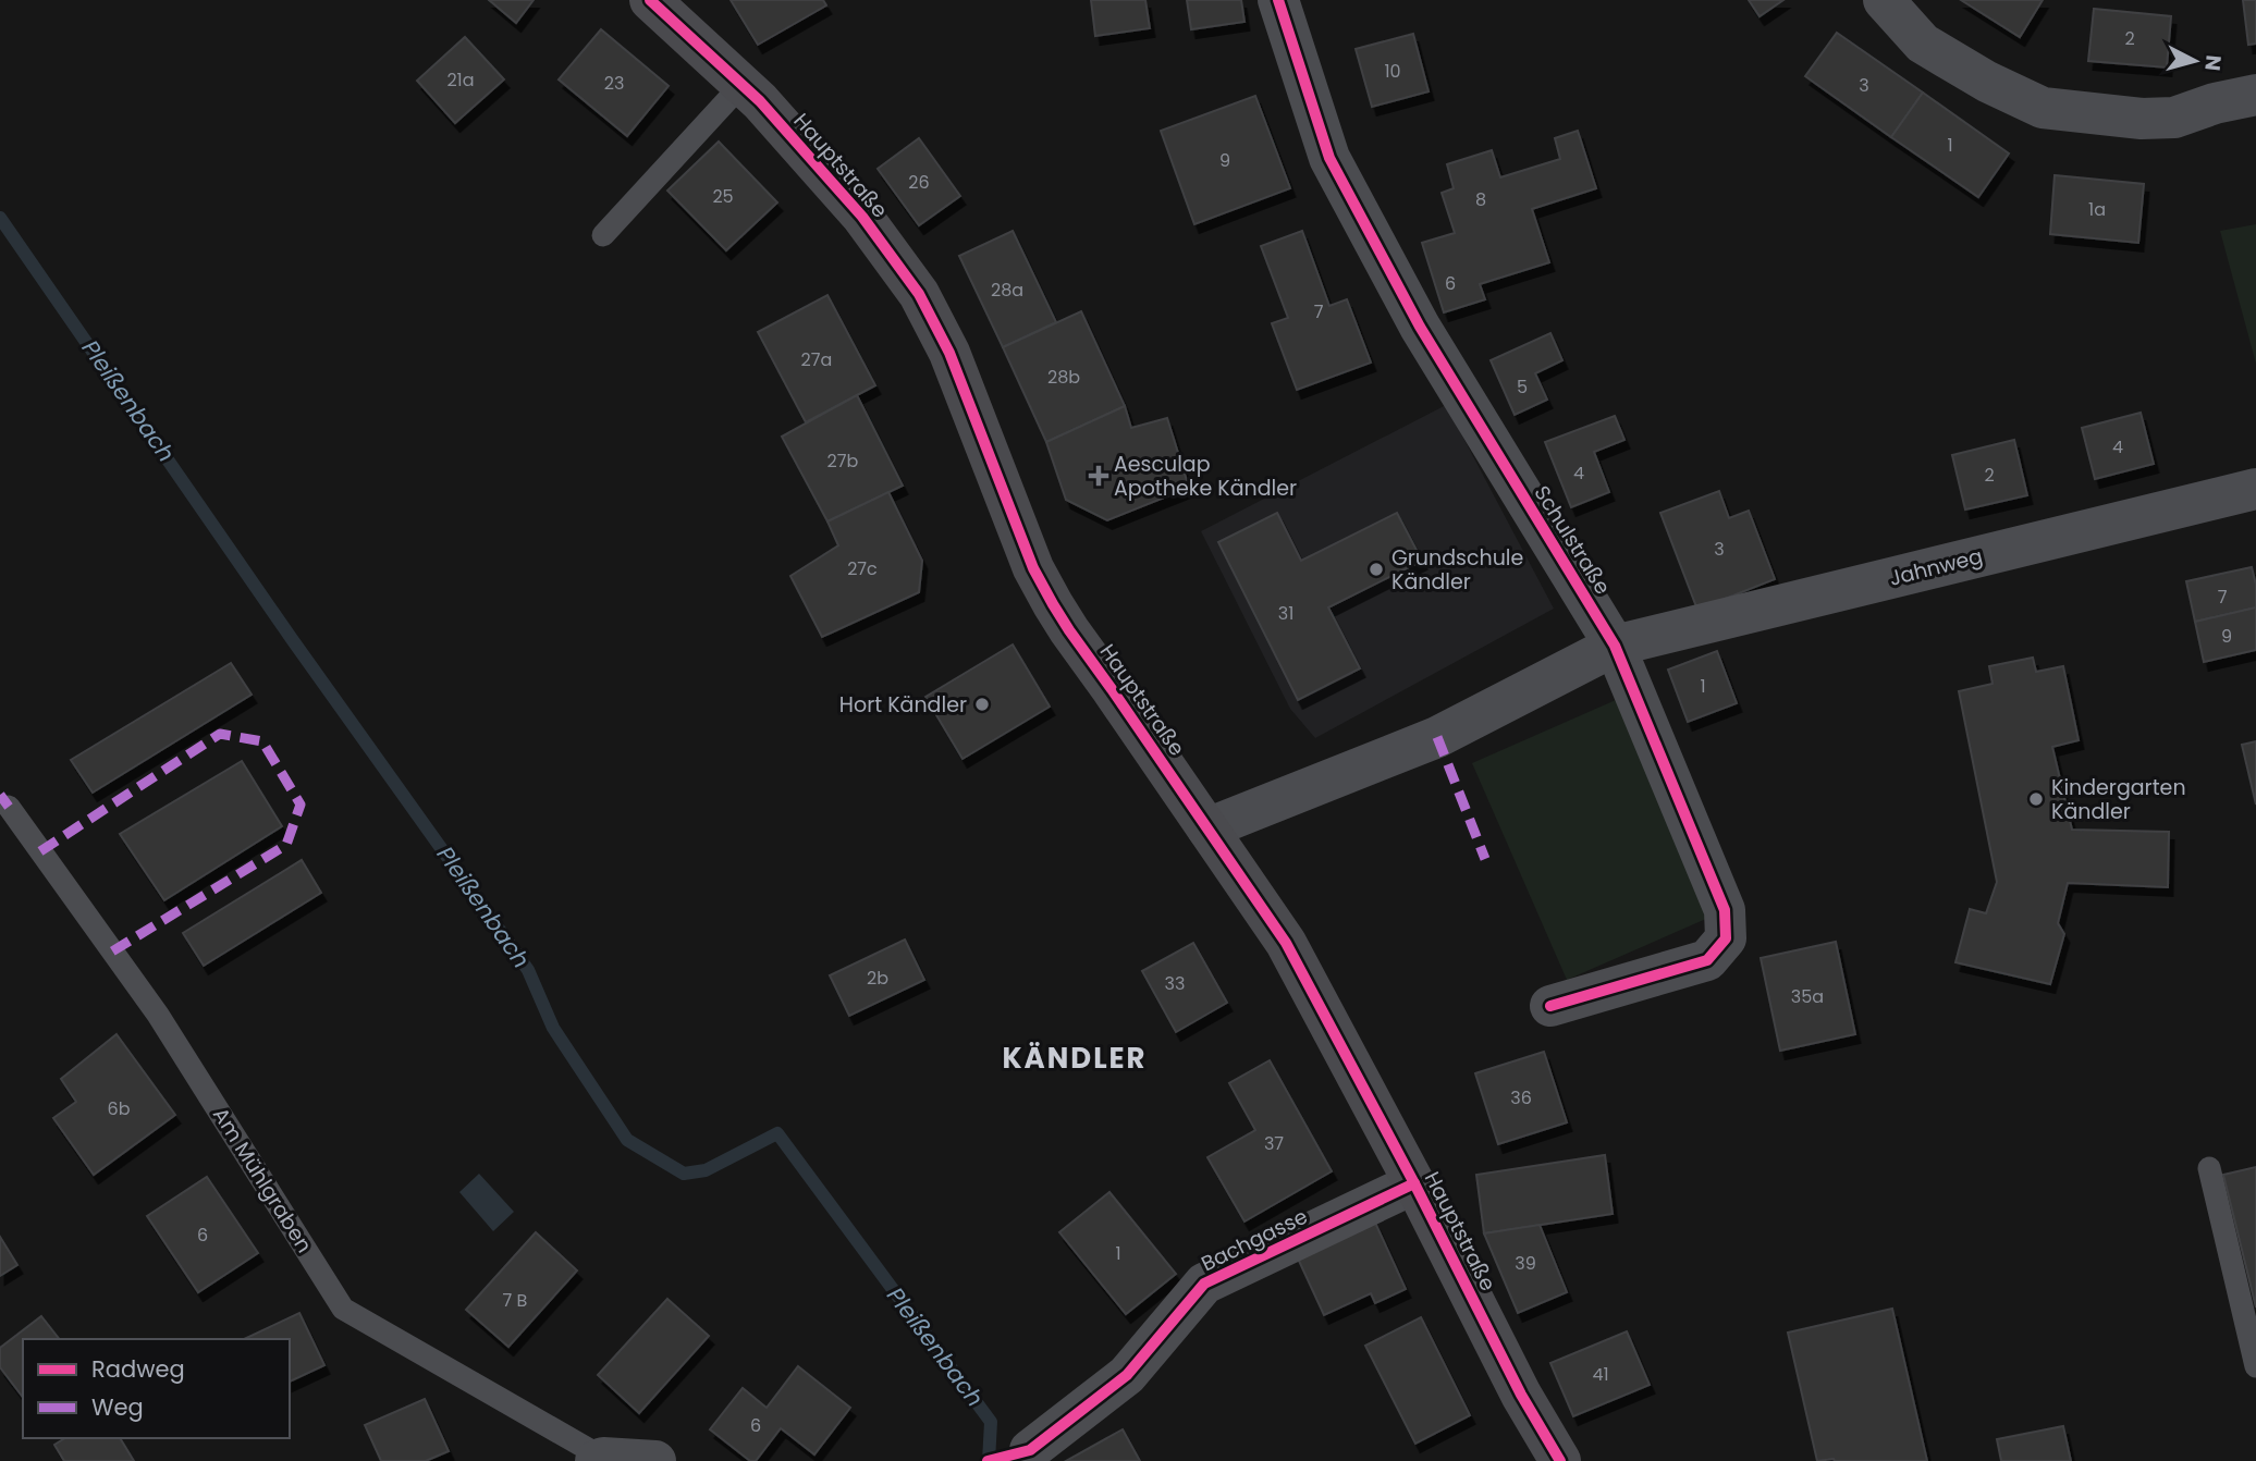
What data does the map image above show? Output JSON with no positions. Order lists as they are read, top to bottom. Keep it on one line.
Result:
{"streets":{"street":["Hauptstraße","Schulstraße","Jahnweg","Bachgasse"],"lane":["Am Mühlgraben"]},"crossings":[["Hauptstraße","Bachgasse"],["Schulstraße","Jahnweg"]],"districts":["KÄNDLER"],"water":["Pleißenbach"],"places":{"health":["Aesculap Apotheke Kändler"],"other":["Grundschule Kändler","Hort Kändler","Kindergarten Kändler"]},"house_numbers":["2","10","21a","23","3","1","9","26","25","8","1a","6","28a","7","27a","28b","5","4","27b","4","2","3","27c","7","31","9","1","2b","33","35a","36","6b","37","6","1","39","7 B","41","6"],"legend":["Radweg","Weg"],"north":"right"}
